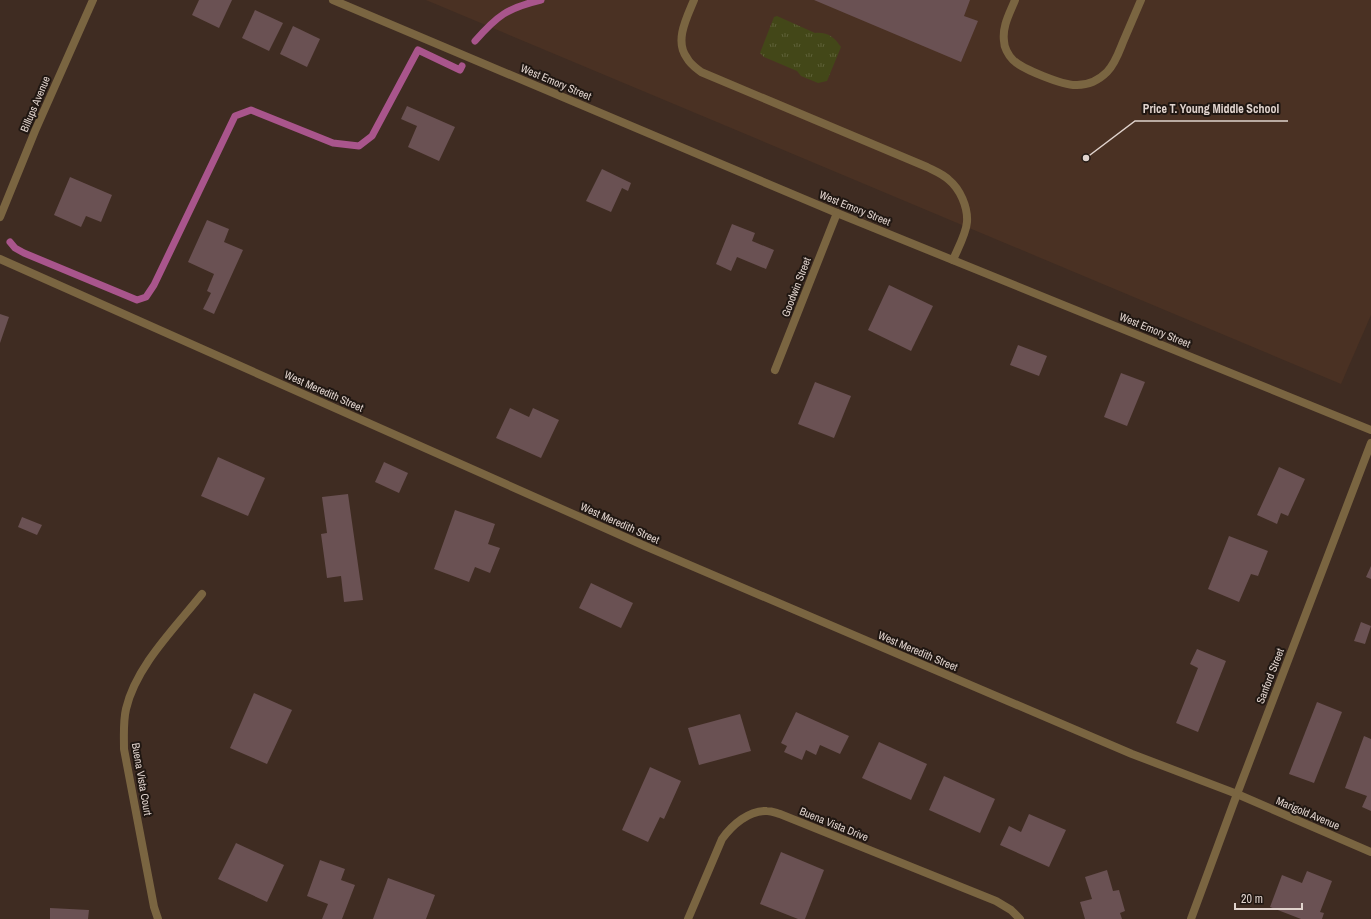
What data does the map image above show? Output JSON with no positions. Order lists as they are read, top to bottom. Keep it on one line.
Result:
{"streets":{"street":["West Emory Street","Billups Avenue","Goodwin Street","West Meredith Street","Sanford Street","Buena Vista Court","Marigold Avenue","Buena Vista Drive"]},"crossings":[["West Emory Street","Goodwin Street"],["West Meredith Street","Sanford Street"],["West Meredith Street","Marigold Avenue"],["Sanford Street","Marigold Avenue"]],"places":["Price T. Young Middle School"],"scale_bar":"20 m"}
